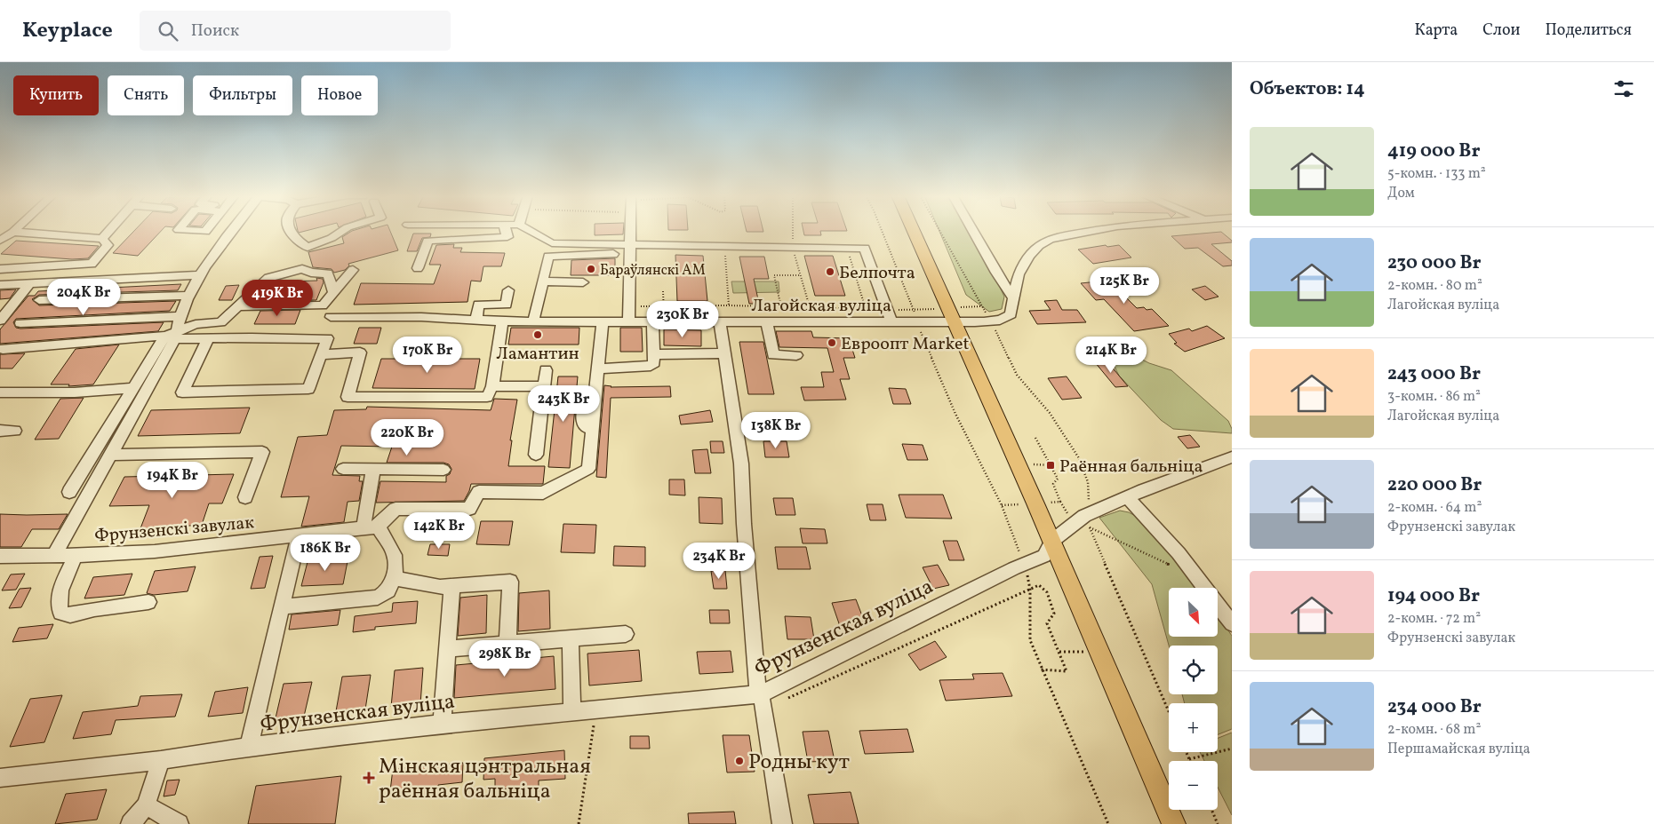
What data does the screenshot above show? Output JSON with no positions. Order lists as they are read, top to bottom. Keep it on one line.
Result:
{"streets":{"street":["Лагойская вуліца","Фрунзенскі завулак","Фрунзенская вуліца"]},"places":{"other":["Бараўлянскі АМ","Белпочта","Ламантин","Евроопт Market","Родны кут"],"transit":["Раённая бальніца"],"health":["Мінская цэнтральная раённая бальніца"]},"north":"bottom right","page":{"header":"Keyplace","search":"Поиск","nav":["Карта","Слои","Поделиться"],"heading":"Объектов: 14","chip":["Купить","Снять","Фильтры","Новое"],"list":[{"name":"419 000 Br","note":"5-комн. · 133 m² · Дом"},{"name":"230 000 Br","note":"2-комн. · 80 m² · Лагойская вуліца"},{"name":"243 000 Br","note":"3-комн. · 86 m² · Лагойская вуліца"},{"name":"220 000 Br","note":"2-комн. · 64 m² · Фрунзенскі завулак"},{"name":"194 000 Br","note":"2-комн. · 72 m² · Фрунзенскі завулак"},{"name":"234 000 Br","note":"2-комн. · 68 m² · Першамайская вуліца"}],"price":["125K Br","204K Br","419K Br","230K Br","170K Br","214K Br","243K Br","138K Br","220K Br","194K Br","142K Br","186K Br","234K Br","298K Br"],"map_buttons":["+","−"]}}
